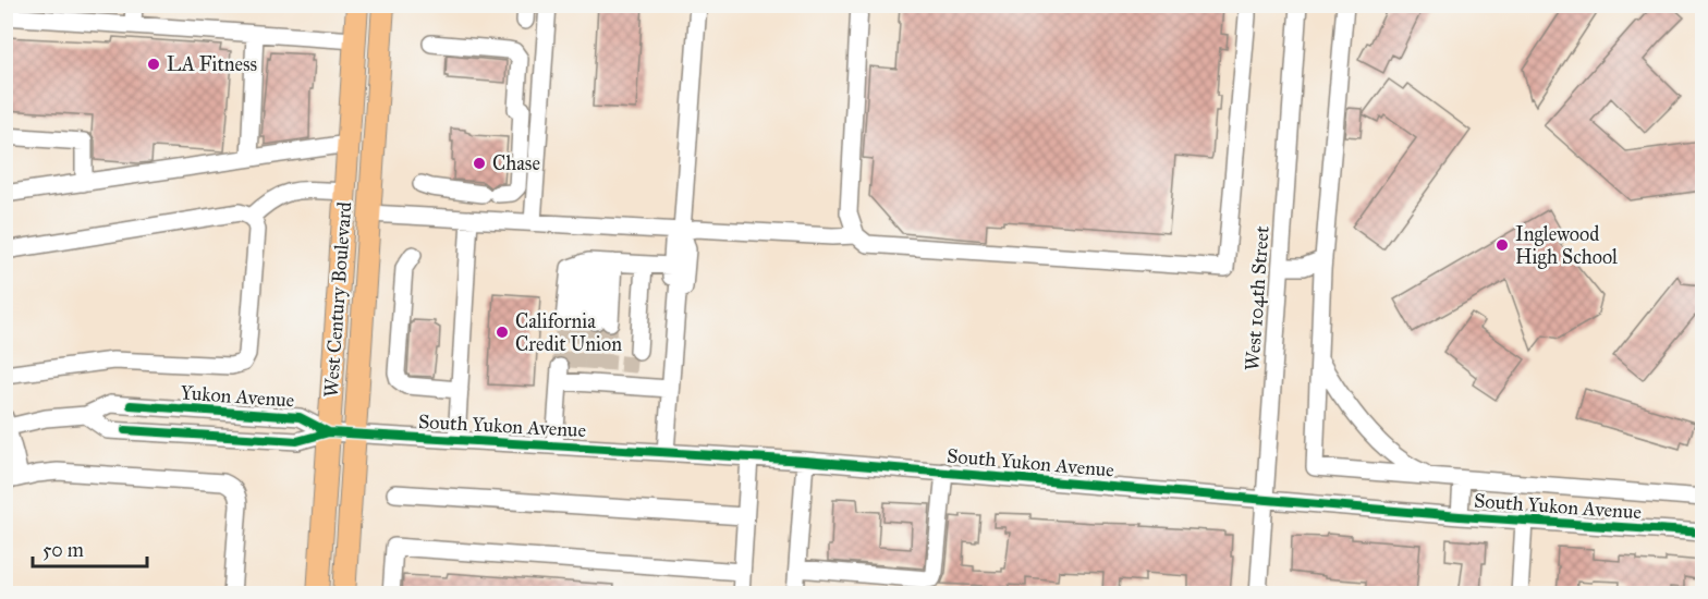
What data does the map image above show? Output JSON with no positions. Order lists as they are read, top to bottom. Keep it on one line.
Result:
{"streets":{"main road":["West Century Boulevard"],"street":["West 104th Street","Yukon Avenue","South Yukon Avenue"]},"crossings":[["West 104th Street","South Yukon Avenue"],["West Century Boulevard","Yukon Avenue"],["West Century Boulevard","South Yukon Avenue"],["Yukon Avenue","South Yukon Avenue"]],"places":["LA Fitness","Chase","Inglewood High School","California Credit Union"],"scale_bar":"50 m"}
